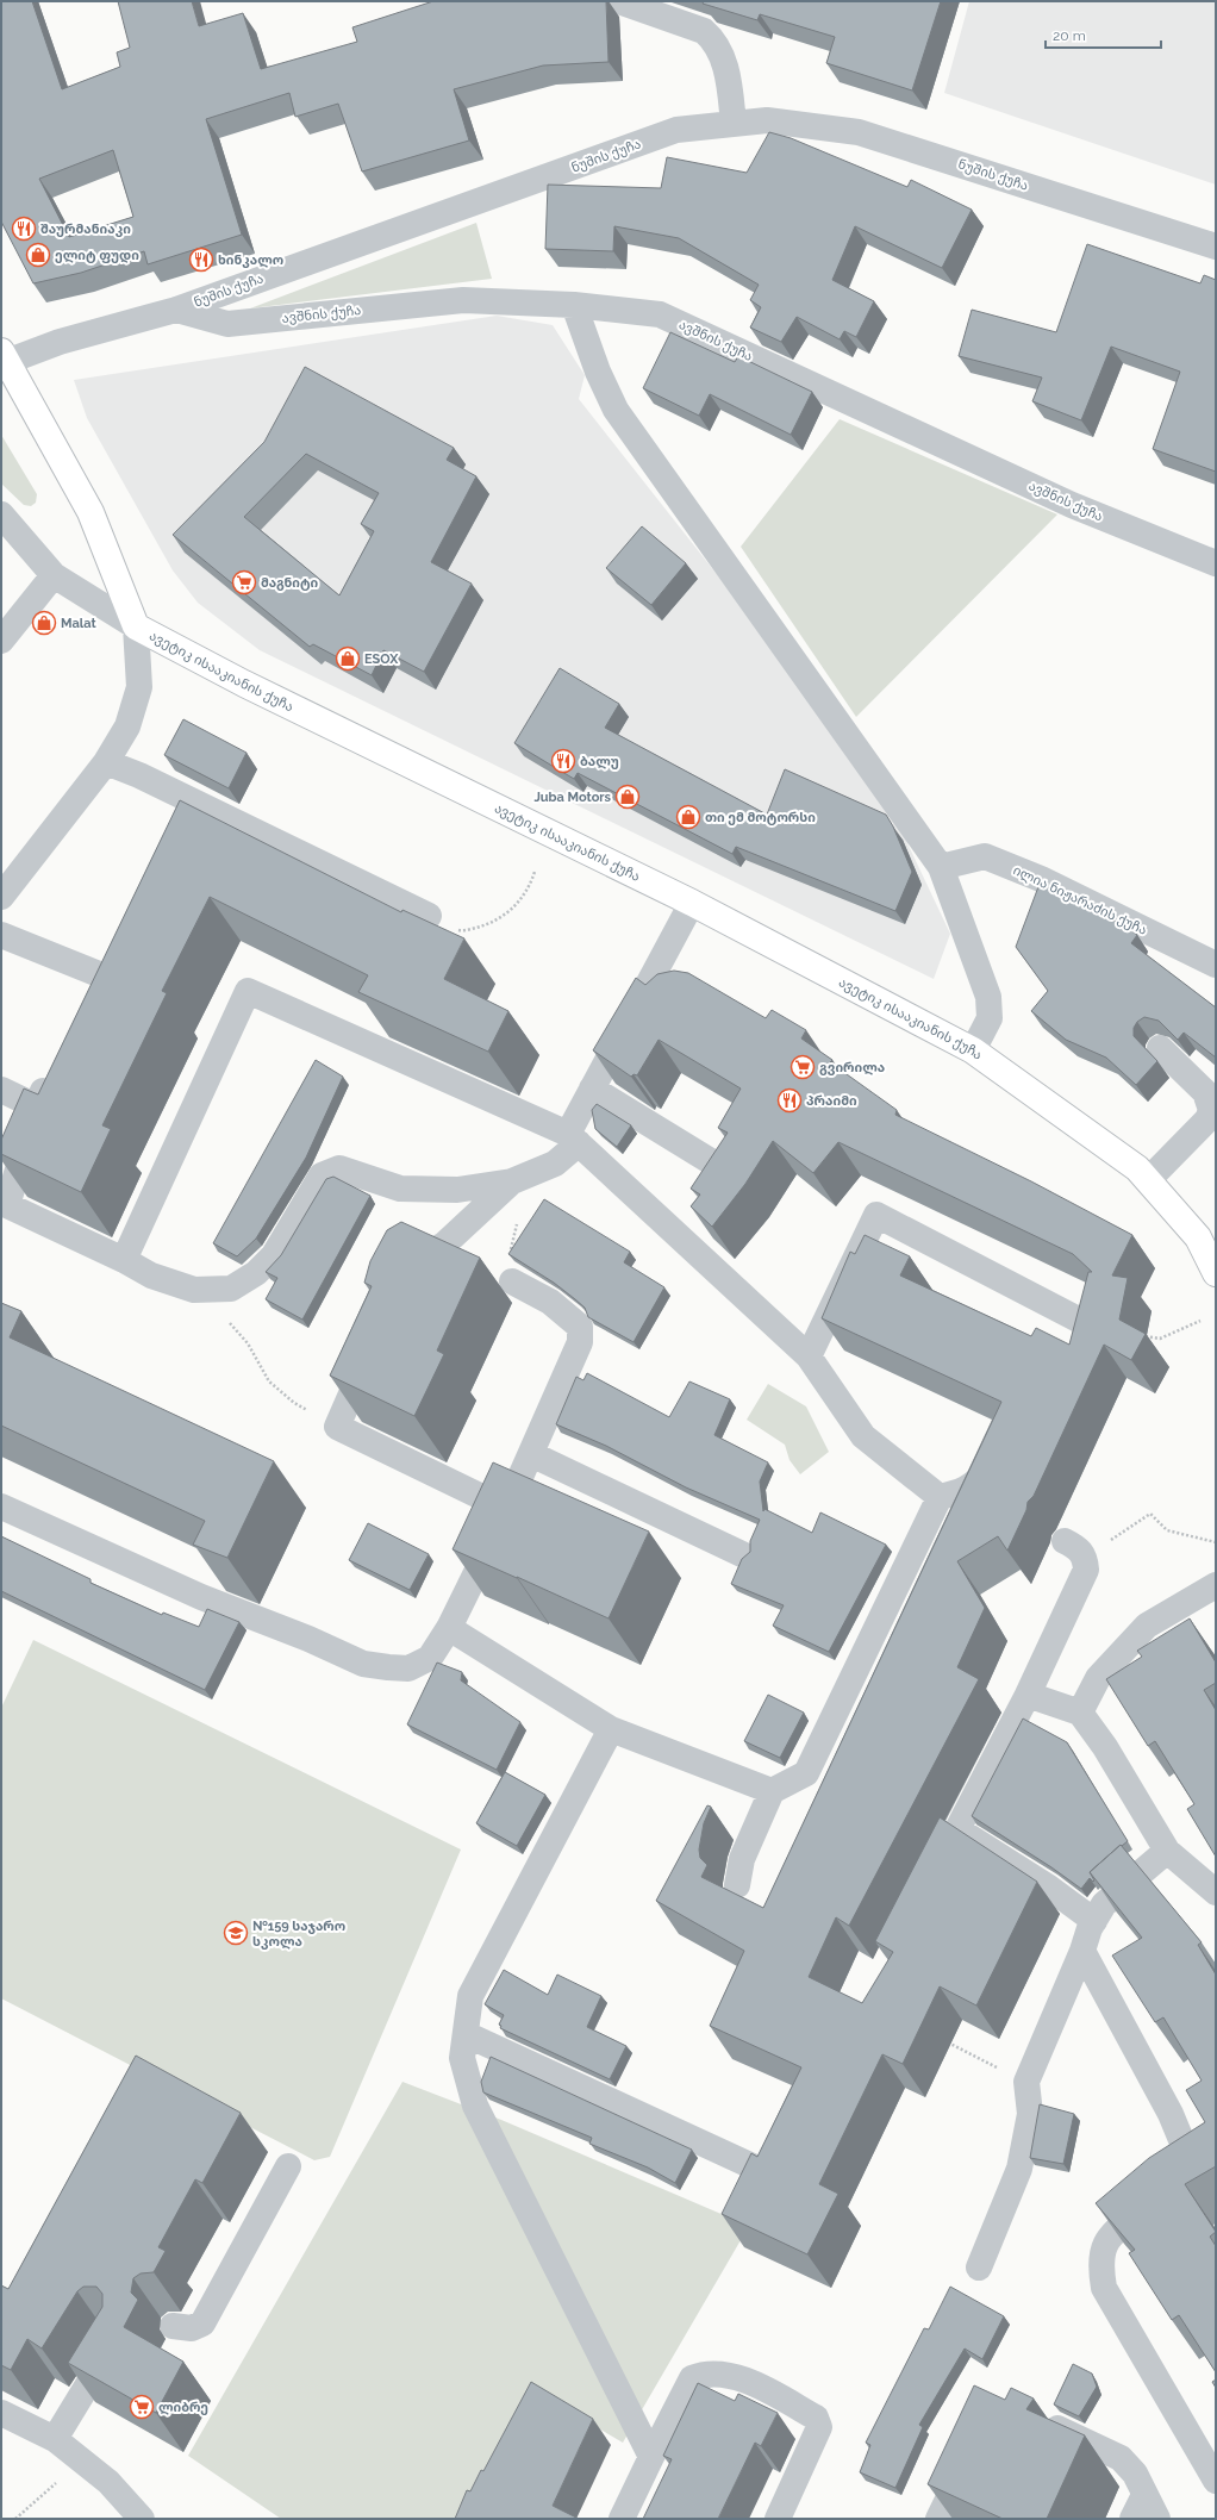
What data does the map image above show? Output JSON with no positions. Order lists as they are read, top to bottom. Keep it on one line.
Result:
{"streets":{"main road":["ავეტიკ ისააკიანის ქუჩა"],"street":["ნუშის ქუჩა","ავშნის ქუჩა","ილია ნიჟარაძის ქუჩა"]},"crossings":[["ნუშის ქუჩა","ავშნის ქუჩა"],["ნუშის ქუჩა","ავეტიკ ისააკიანის ქუჩა"]],"places":{"restaurant":["შაურმანიაკი","ხინკალო","ბალუ","პრაიმი"],"shop":["ელიტ ფუდი","Malat","ESOX","Juba Motors","თი ემ მოტორსი"],"supermarket":["მაგნიტი","გვირილა","ლიბრე"],"school or university":["№159 საჯარო სკოლა"]},"scale_bar":"20 m"}
